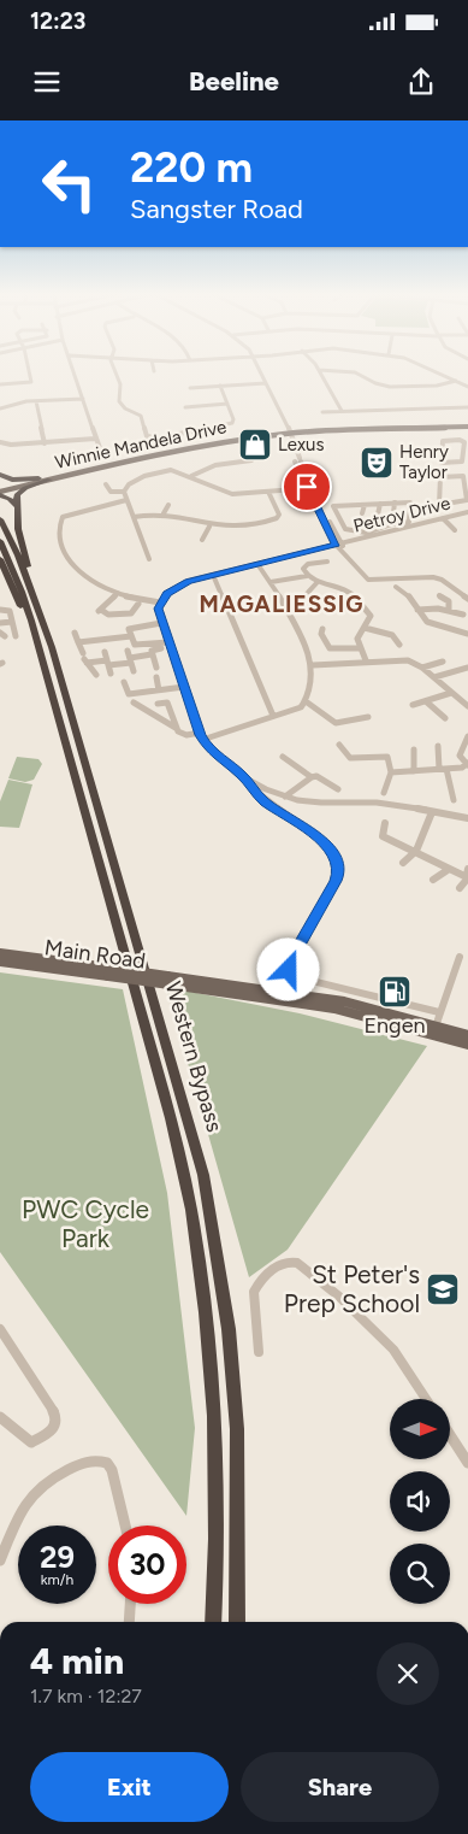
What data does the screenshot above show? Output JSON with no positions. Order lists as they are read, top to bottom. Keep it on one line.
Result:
{"streets":{"highway":["Western Bypass"],"main road":["Winnie Mandela Drive","Main Road"],"street":["Petroy Drive"]},"districts":["MAGALIESSIG"],"parks":["PWC Cycle Park"],"places":{"shop":["Lexus"],"theatre":["Henry Taylor"],"fuel station":["Engen"],"school or university":["St Peter's Prep School"]},"north":"right","page":{"status":"12:23","header":"Beeline","turn":["220 m","Sangster Road"],"speed":"29 km/h","limit":"30","heading":["4 min","1.7 km · 12:27"],"buttons":["Exit","Share"]}}
